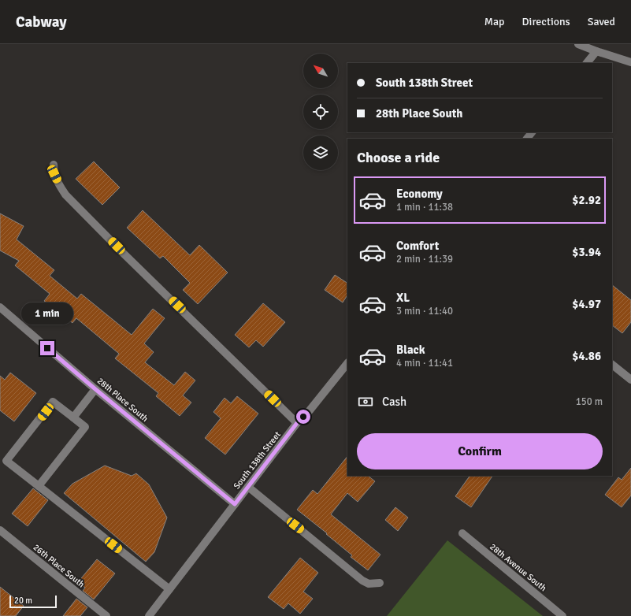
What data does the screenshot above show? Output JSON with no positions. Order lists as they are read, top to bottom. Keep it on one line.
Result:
{"streets":{"street":["28th Place South","South 138th Street","26th Place South","28th Avenue South"]},"crossings":[["28th Place South","South 138th Street"]],"scale_bar":"20 m","north":"top left","page":{"header":"Cabway","nav":["Map","Directions","Saved"],"banner":["South 138th Street","28th Place South"],"heading":"Choose a ride","list":[{"name":"Economy","note":"1 min · 11:38","value":"$2.92"},{"name":"Comfort","note":"2 min · 11:39","value":"$3.94"},{"name":"XL","note":"3 min · 11:40","value":"$4.97"},{"name":"Black","note":"4 min · 11:41","value":"$4.86"}],"bubble":"1 min","pay":["Cash","150 m"],"buttons":"Confirm","scale":"20 m"}}
